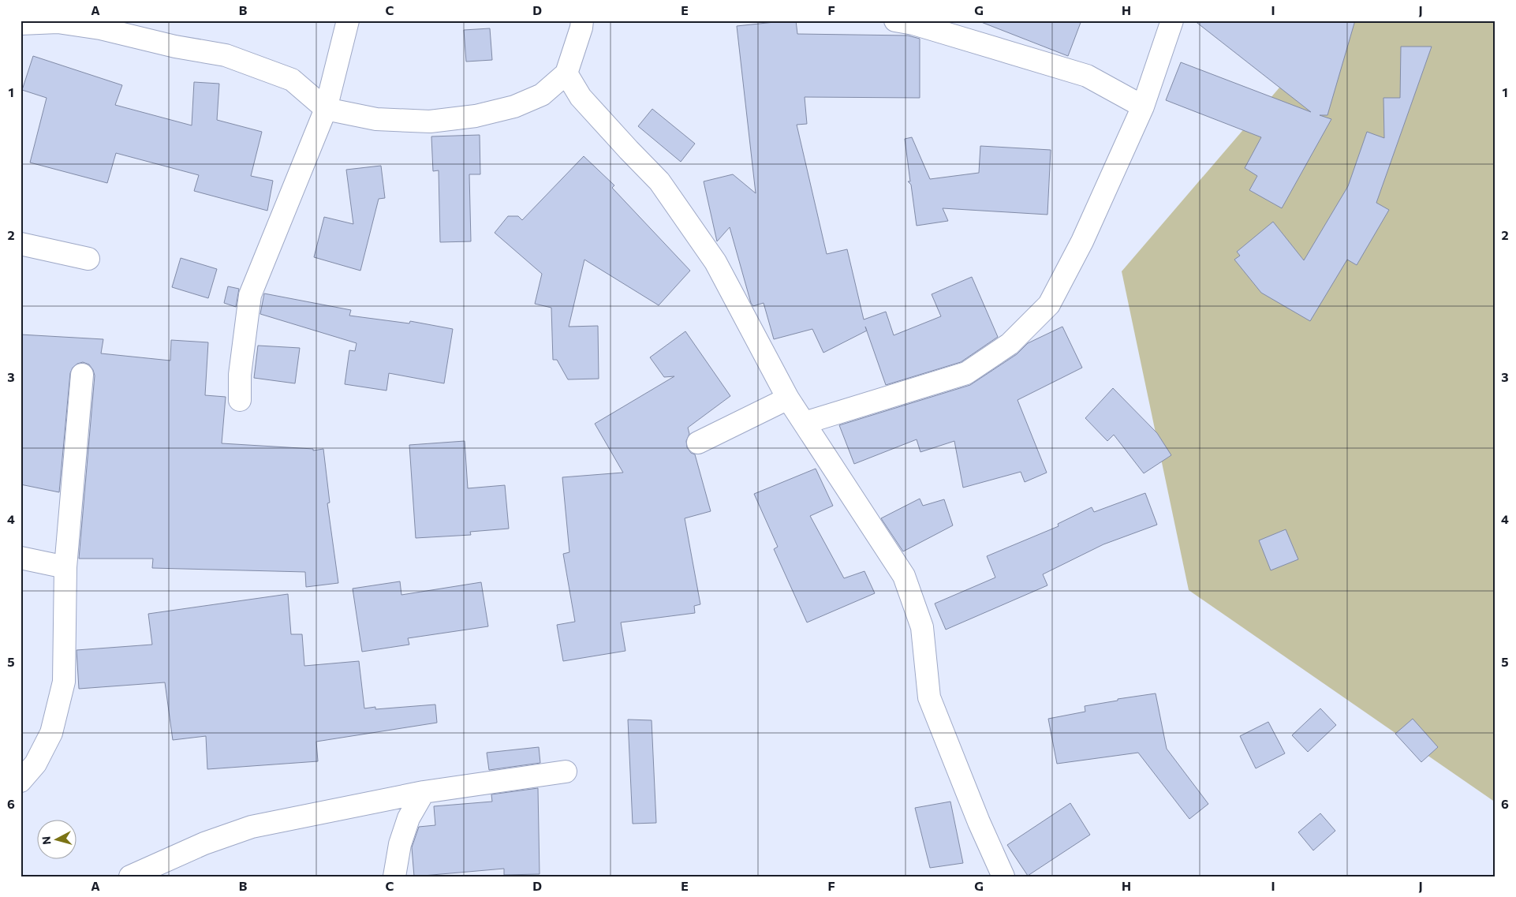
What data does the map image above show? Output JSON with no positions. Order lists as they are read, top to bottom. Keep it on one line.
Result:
{"north":"left","grid":{"columns":["A","B","C","D","E","F","G","H","I","J"],"rows":["1","2","3","4","5","6"]}}
